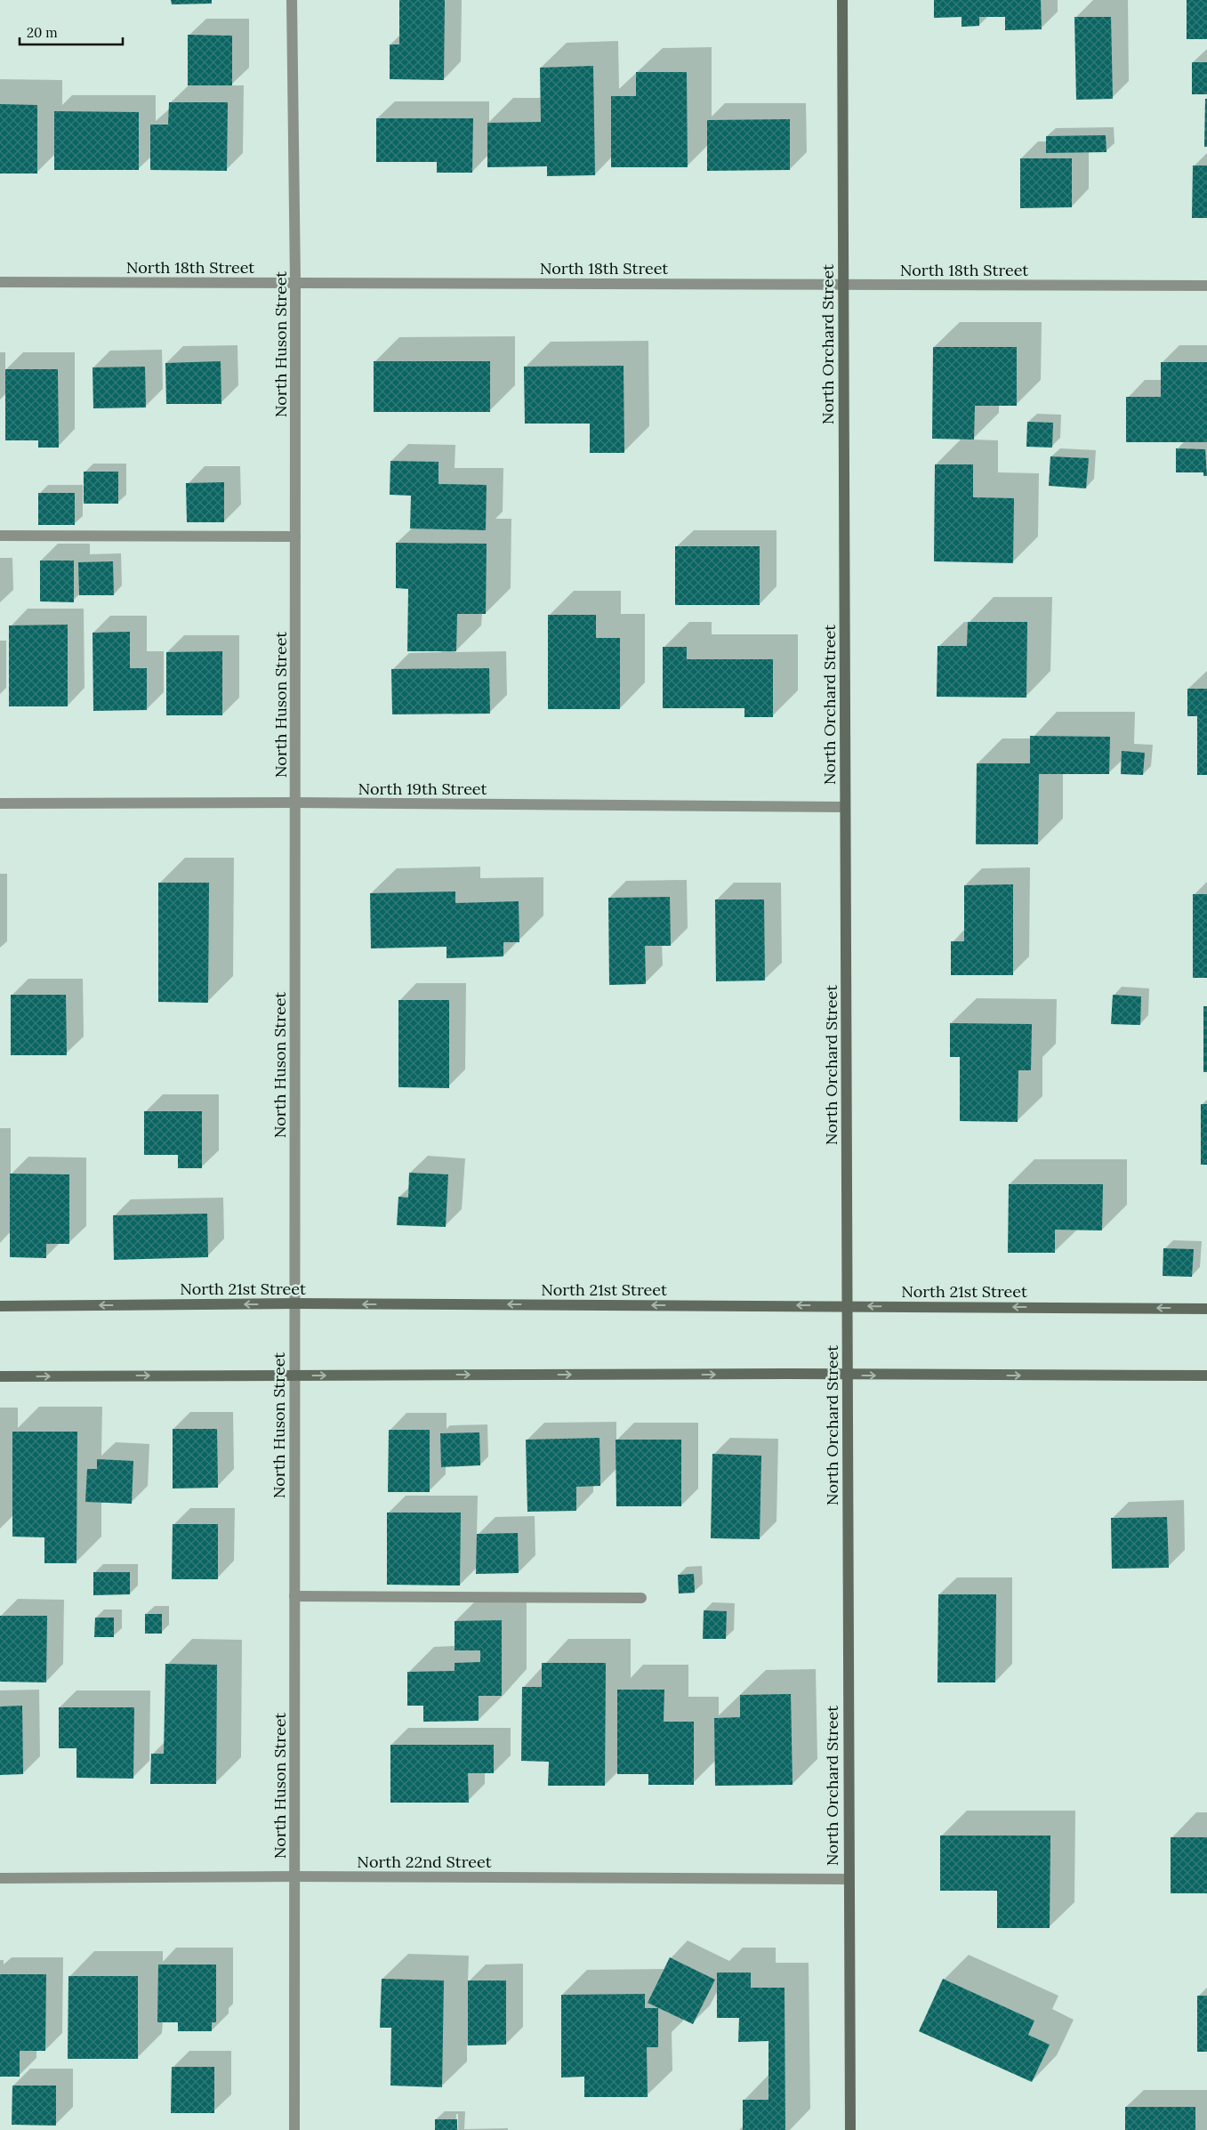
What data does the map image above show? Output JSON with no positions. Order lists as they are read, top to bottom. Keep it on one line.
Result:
{"streets":{"main road":["North Orchard Street","North 21st Street"],"street":["North 18th Street","North Huson Street","North 19th Street","North 22nd Street"]},"crossings":[["North 18th Street","North Huson Street"],["North 18th Street","North Orchard Street"],["North Huson Street","North 19th Street"],["North Huson Street","North 21st Street"],["North Huson Street","North 22nd Street"],["North Orchard Street","North 19th Street"],["North Orchard Street","North 21st Street"],["North Orchard Street","North 22nd Street"]],"scale_bar":"20 m"}
